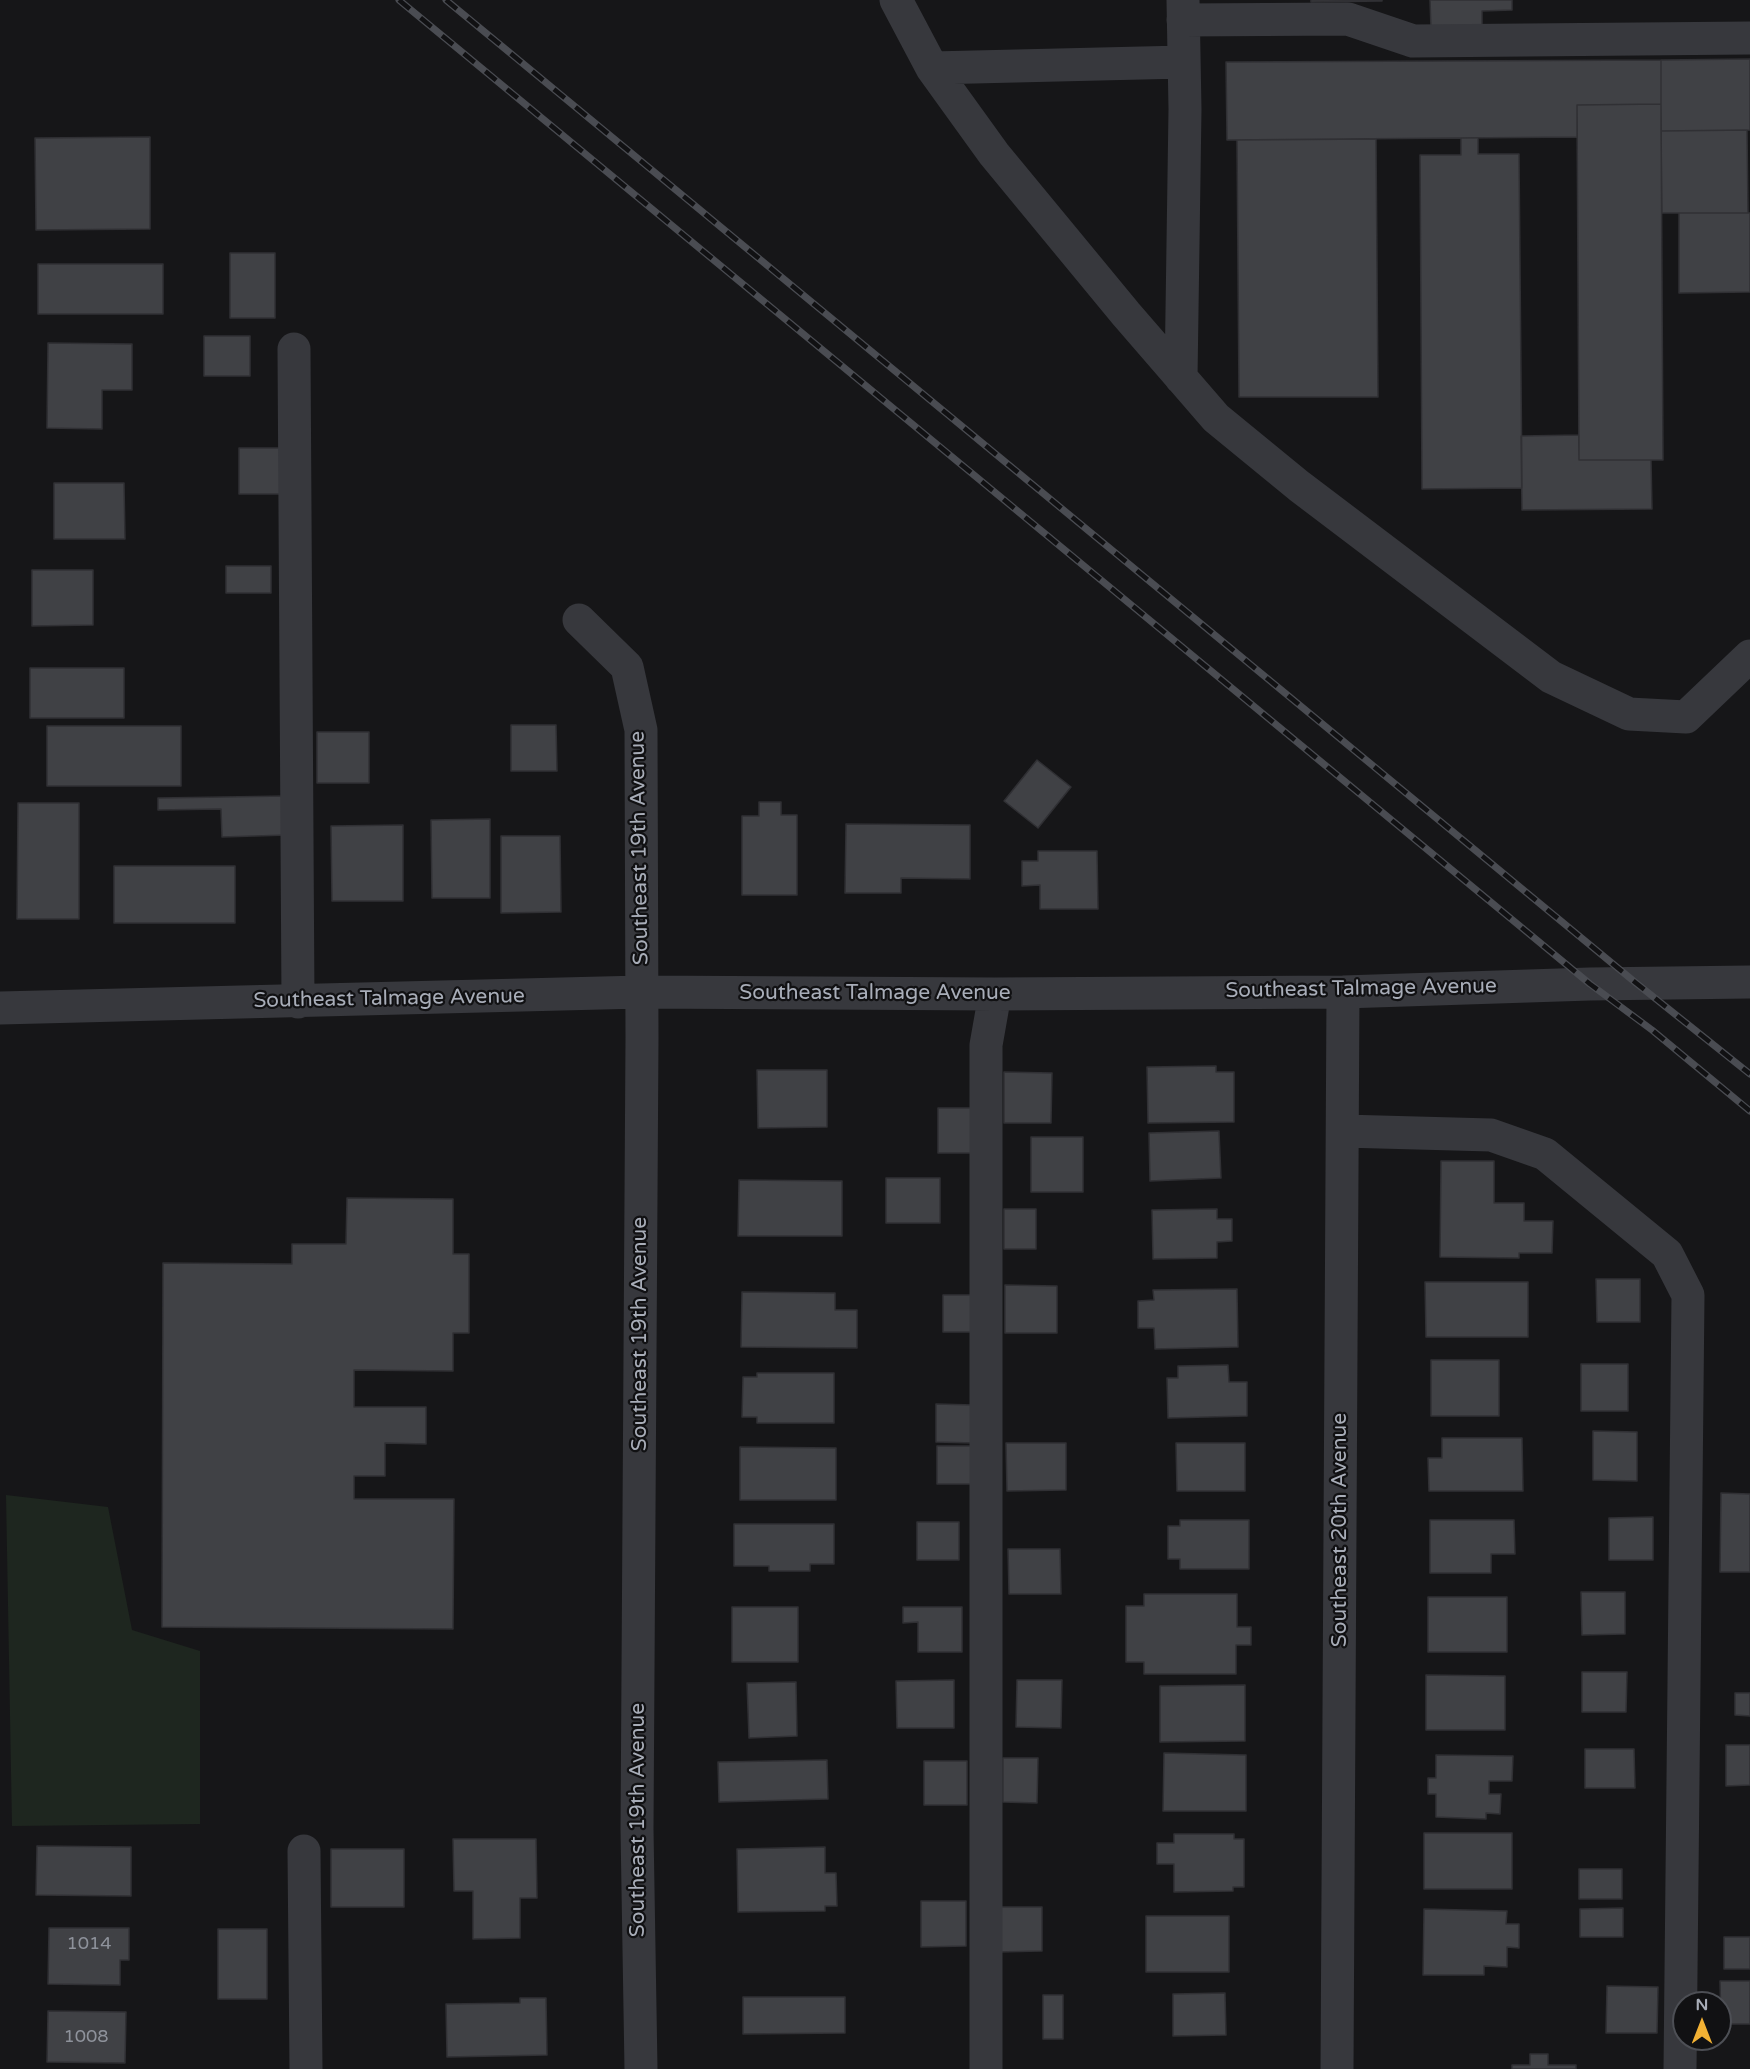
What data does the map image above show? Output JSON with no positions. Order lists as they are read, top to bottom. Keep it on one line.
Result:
{"streets":{"street":["Southeast 19th Avenue","Southeast Talmage Avenue","Southeast 20th Avenue"]},"crossings":[["Southeast 19th Avenue","Southeast Talmage Avenue"],["Southeast Talmage Avenue","Southeast 20th Avenue"]],"house_numbers":["1014","1008"],"north":"top"}
